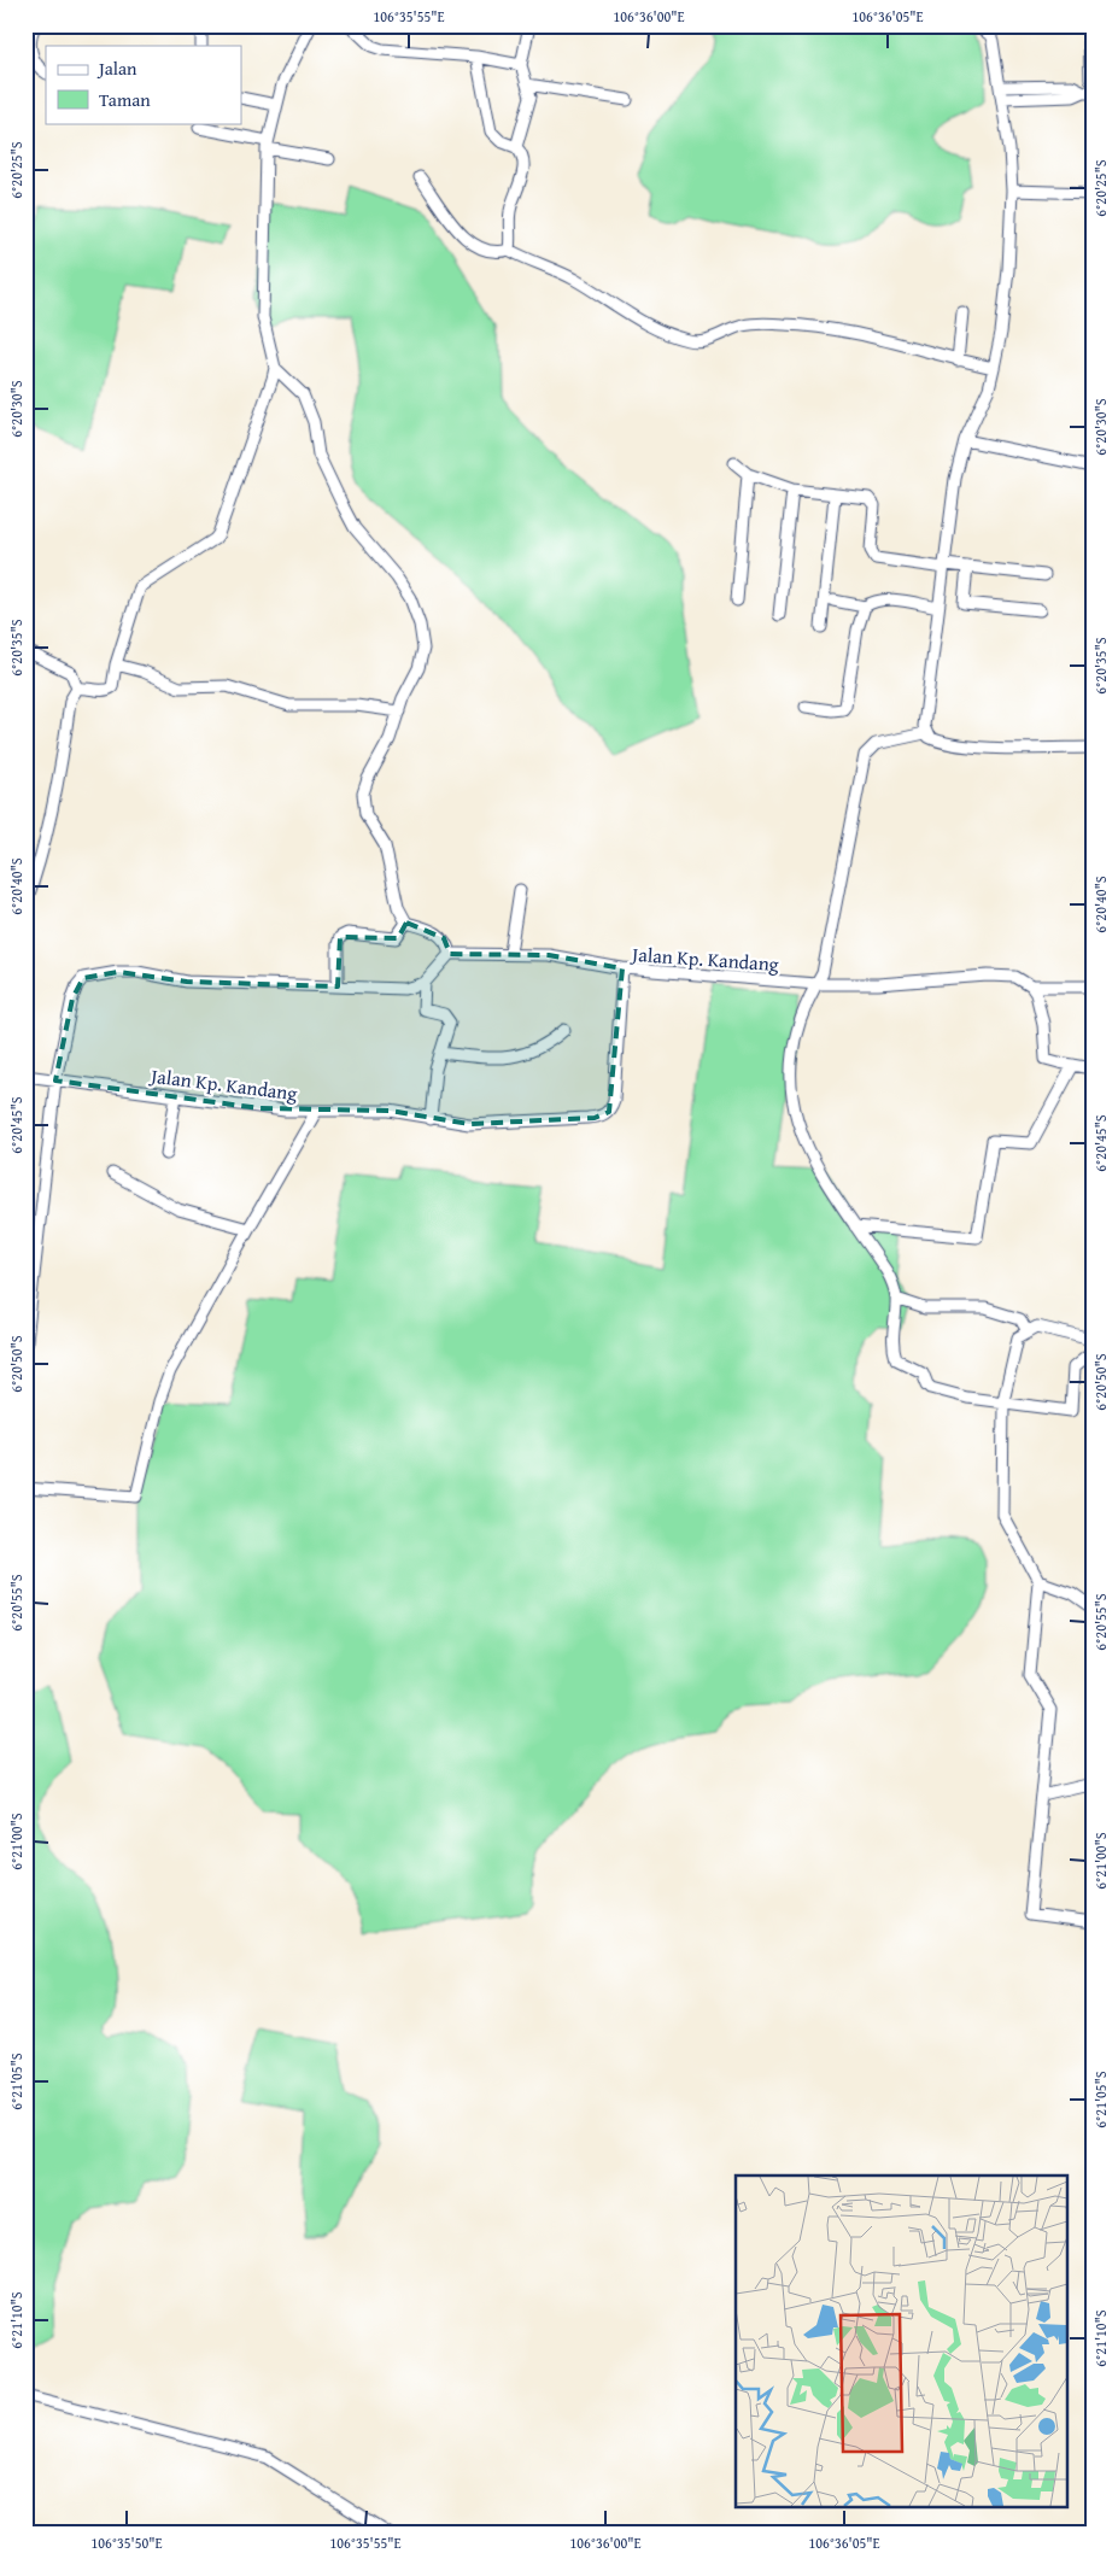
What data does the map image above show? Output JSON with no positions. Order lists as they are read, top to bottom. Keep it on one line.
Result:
{"streets":{"street":["Jalan Kp. Kandang"]},"legend":["Jalan","Taman"],"coordinates":["106°35'55\"E","106°36'00\"E","106°36'05\"E","6°20'25\"S","6°20'30\"S","6°20'35\"S","6°20'40\"S","6°20'45\"S","6°20'50\"S","6°20'55\"S","6°21'00\"S","6°21'05\"S","6°21'10\"S","106°35'50\"E"]}
